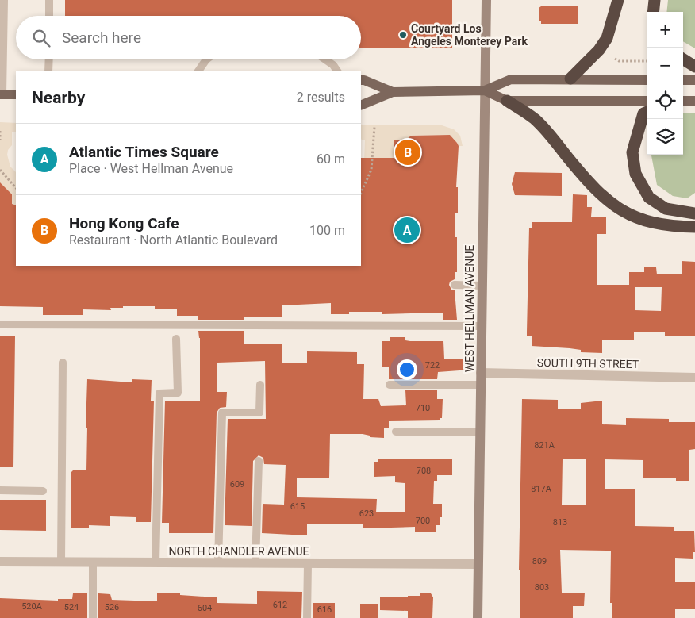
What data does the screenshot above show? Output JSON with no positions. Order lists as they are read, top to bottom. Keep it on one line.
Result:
{"streets":{"street":["WEST HELLMAN AVENUE","SOUTH 9TH STREET","NORTH CHANDLER AVENUE"]},"crossings":[["WEST HELLMAN AVENUE","SOUTH 9TH STREET"],["WEST HELLMAN AVENUE","NORTH CHANDLER AVENUE"]],"places":["Courtyard Los Angeles Monterey Park"],"house_numbers":["722","710","821A","708","609","817A","615","623","700","813","809","803","612","520A","524","526","604","616"],"page":{"map_buttons":["+","−"],"search":"Search here","heading":["Nearby","2 results"],"list":[{"mark":"A","name":"Atlantic Times Square","note":"Place · West Hellman Avenue","value":"60 m"},{"mark":"B","name":"Hong Kong Cafe","note":"Restaurant · North Atlantic Boulevard","value":"100 m"}],"pins":["B","A"]}}
